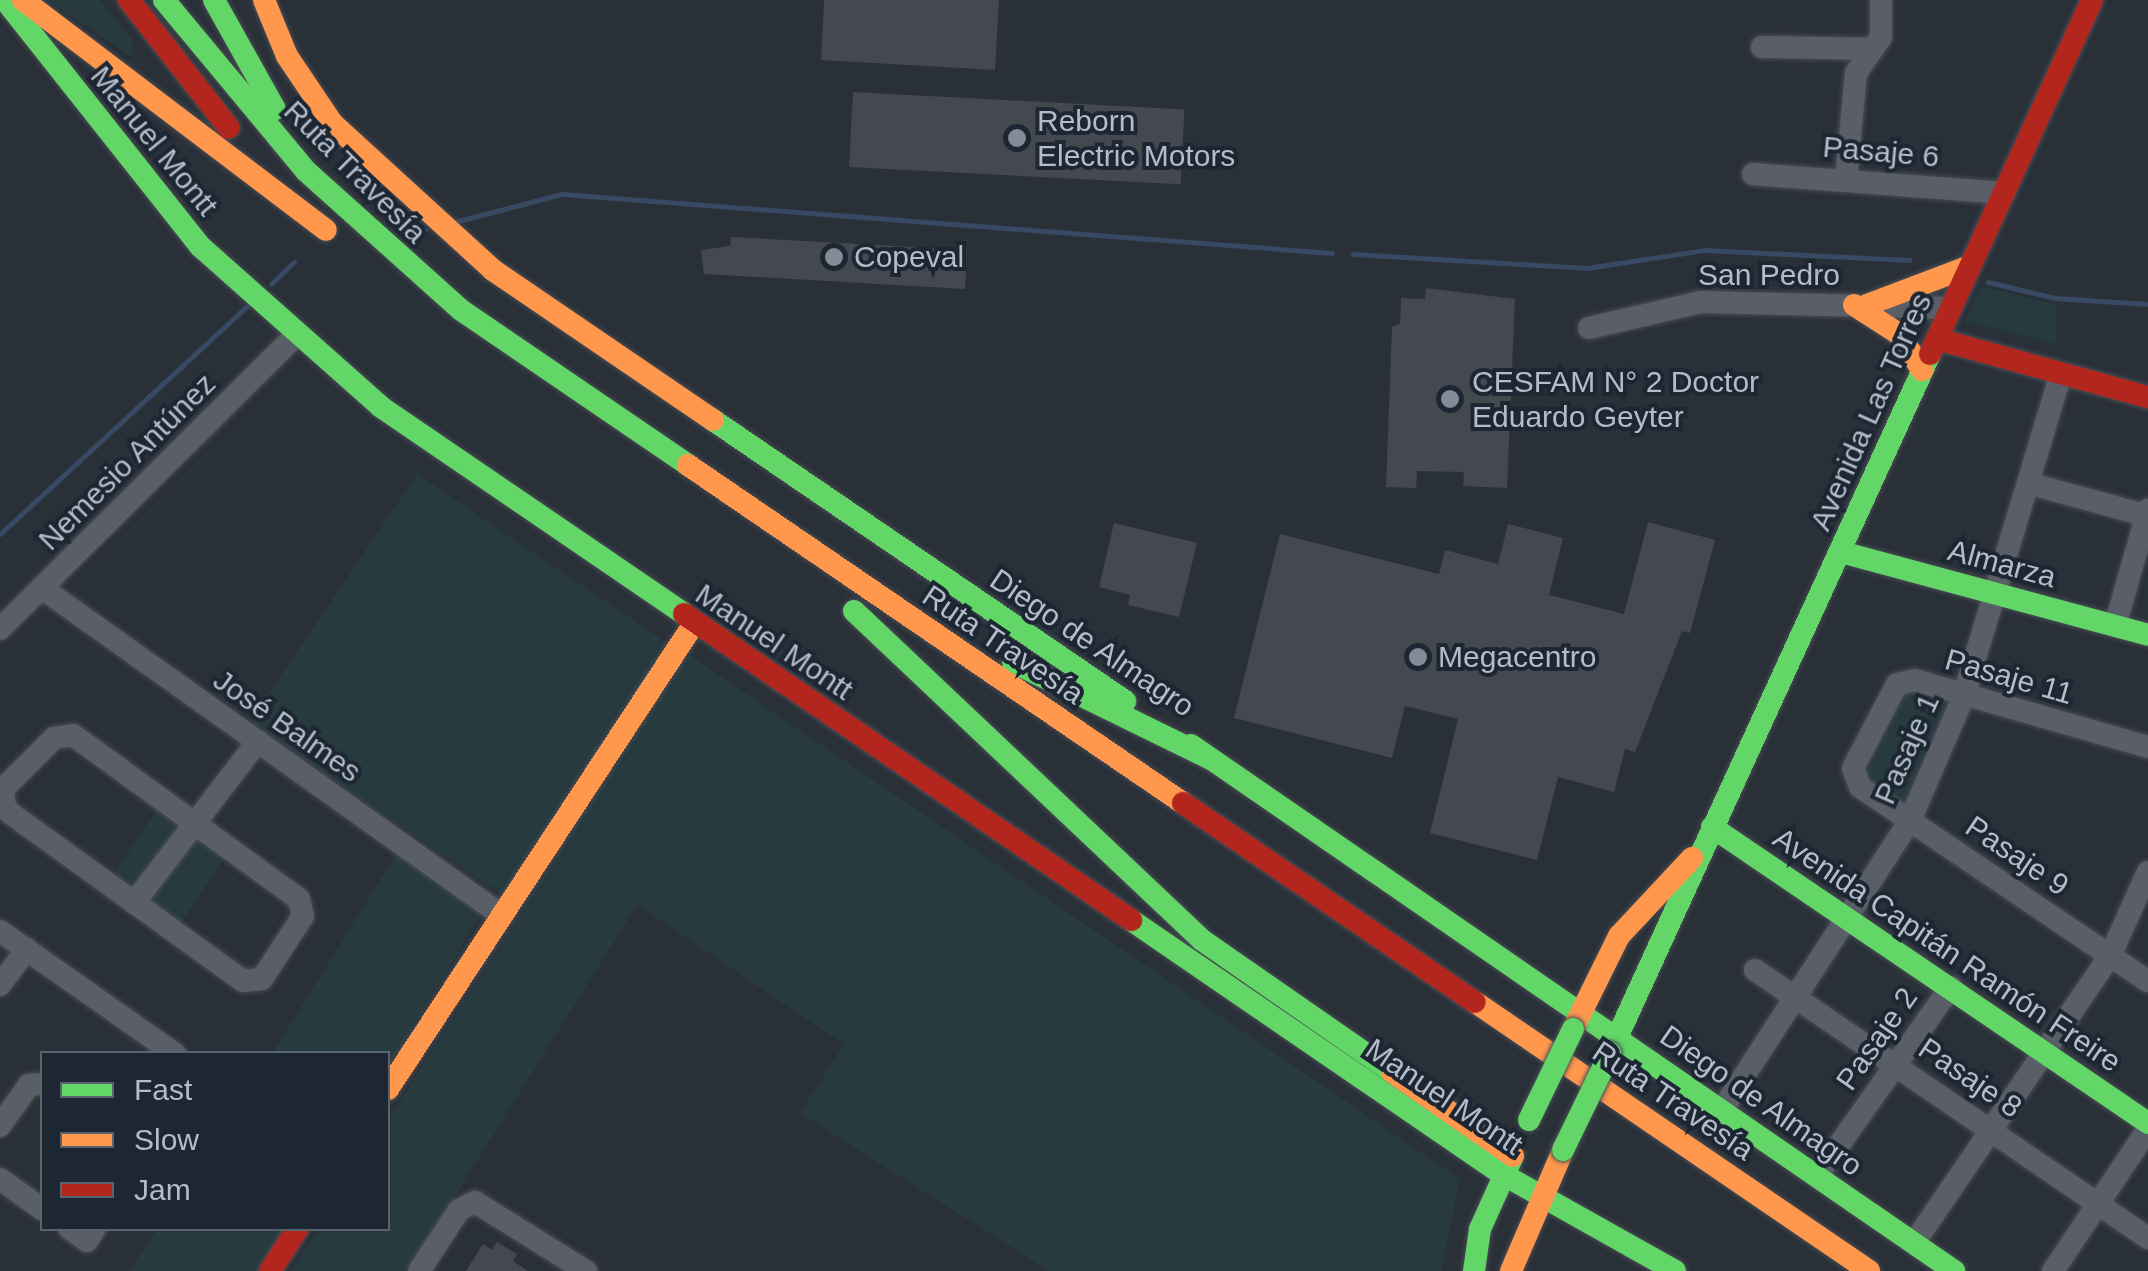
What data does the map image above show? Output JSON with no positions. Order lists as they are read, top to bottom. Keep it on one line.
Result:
{"streets":{"main road":["Manuel Montt","Ruta Travesía","Avenida Las Torres","Almarza","Diego de Almagro","Avenida Capitán Ramón Freire"],"street":["Pasaje 6","San Pedro","Nemesio Antúnez","Pasaje 11","José Balmes","Pasaje 1","Pasaje 9","Pasaje 2","Pasaje 8"]},"crossings":[["Manuel Montt","Ruta Travesía"],["Manuel Montt","Avenida Las Torres"],["Manuel Montt","Nemesio Antúnez"],["Pasaje 6","Avenida Las Torres"],["Ruta Travesía","Avenida Las Torres"],["San Pedro","Avenida Las Torres"],["Avenida Las Torres","Almarza"],["Avenida Las Torres","Diego de Almagro"],["Avenida Las Torres","Avenida Capitán Ramón Freire"],["Nemesio Antúnez","José Balmes"],["Almarza","Pasaje 1"],["Diego de Almagro","Pasaje 1"],["Diego de Almagro","Pasaje 2"],["Pasaje 11","Pasaje 1"],["Pasaje 11","Pasaje 9"],["Pasaje 1","Pasaje 9"],["Pasaje 1","Avenida Capitán Ramón Freire"],["Pasaje 1","Pasaje 8"],["Avenida Capitán Ramón Freire","Pasaje 2"],["Pasaje 2","Pasaje 8"]],"places":["Reborn Electric Motors","Copeval","CESFAM N° 2 Doctor Eduardo Geyter","Megacentro"],"legend":["Fast","Slow","Jam"]}
